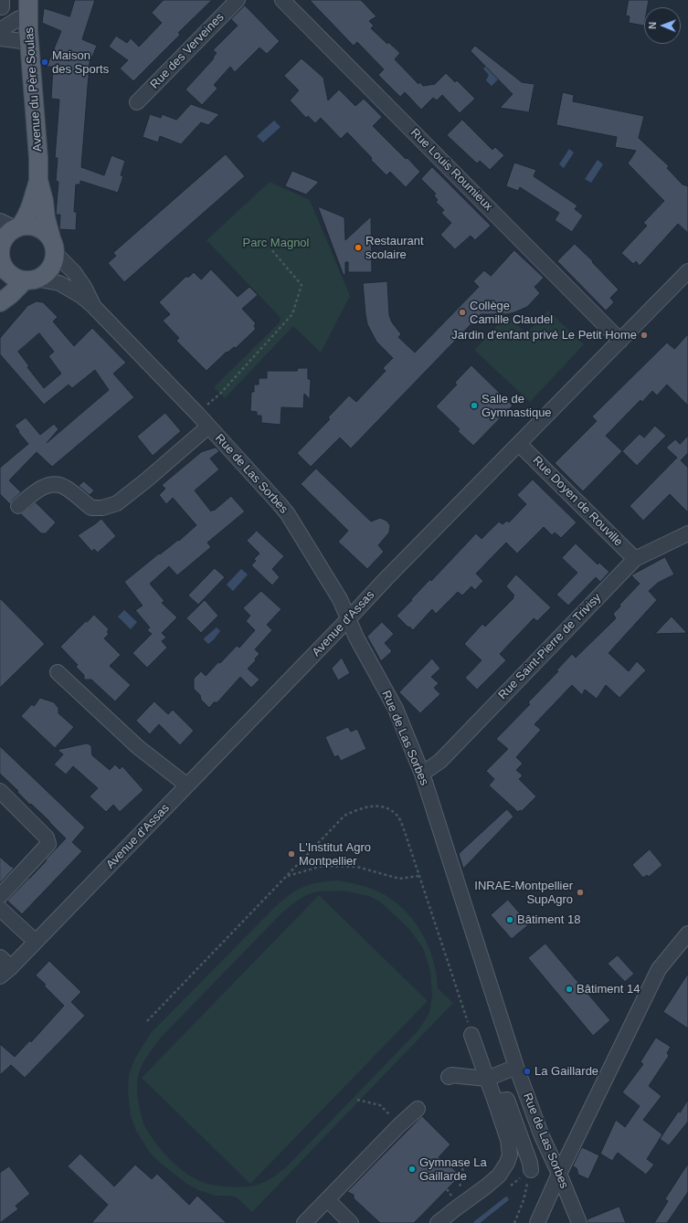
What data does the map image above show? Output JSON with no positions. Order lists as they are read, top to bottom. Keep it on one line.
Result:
{"streets":{"main road":["Avenue du Père Soulas"],"street":["Rue des Verveines","Rue Louis Roumieux","Rue de Las Sorbes","Rue Doyen de Rouville","Avenue d'Assas","Rue Saint-Pierre de Trivisy"]},"crossings":[["Avenue du Père Soulas","Rue de Las Sorbes"],["Rue Louis Roumieux","Avenue d'Assas"],["Rue de Las Sorbes","Avenue d'Assas"],["Rue de Las Sorbes","Rue Saint-Pierre de Trivisy"],["Rue Doyen de Rouville","Avenue d'Assas"],["Rue Doyen de Rouville","Rue Saint-Pierre de Trivisy"]],"parks":["Parc Magnol"],"places":["Maison des Sports","Restaurant scolaire","Collège Camille Claudel","Jardin d'enfant privé Le Petit Home","Salle de Gymnastique","L'Institut Agro Montpellier","INRAE-Montpellier SupAgro","Bâtiment 18","Bâtiment 14","La Gaillarde","Gymnase La Gaillarde"],"north":"left"}
